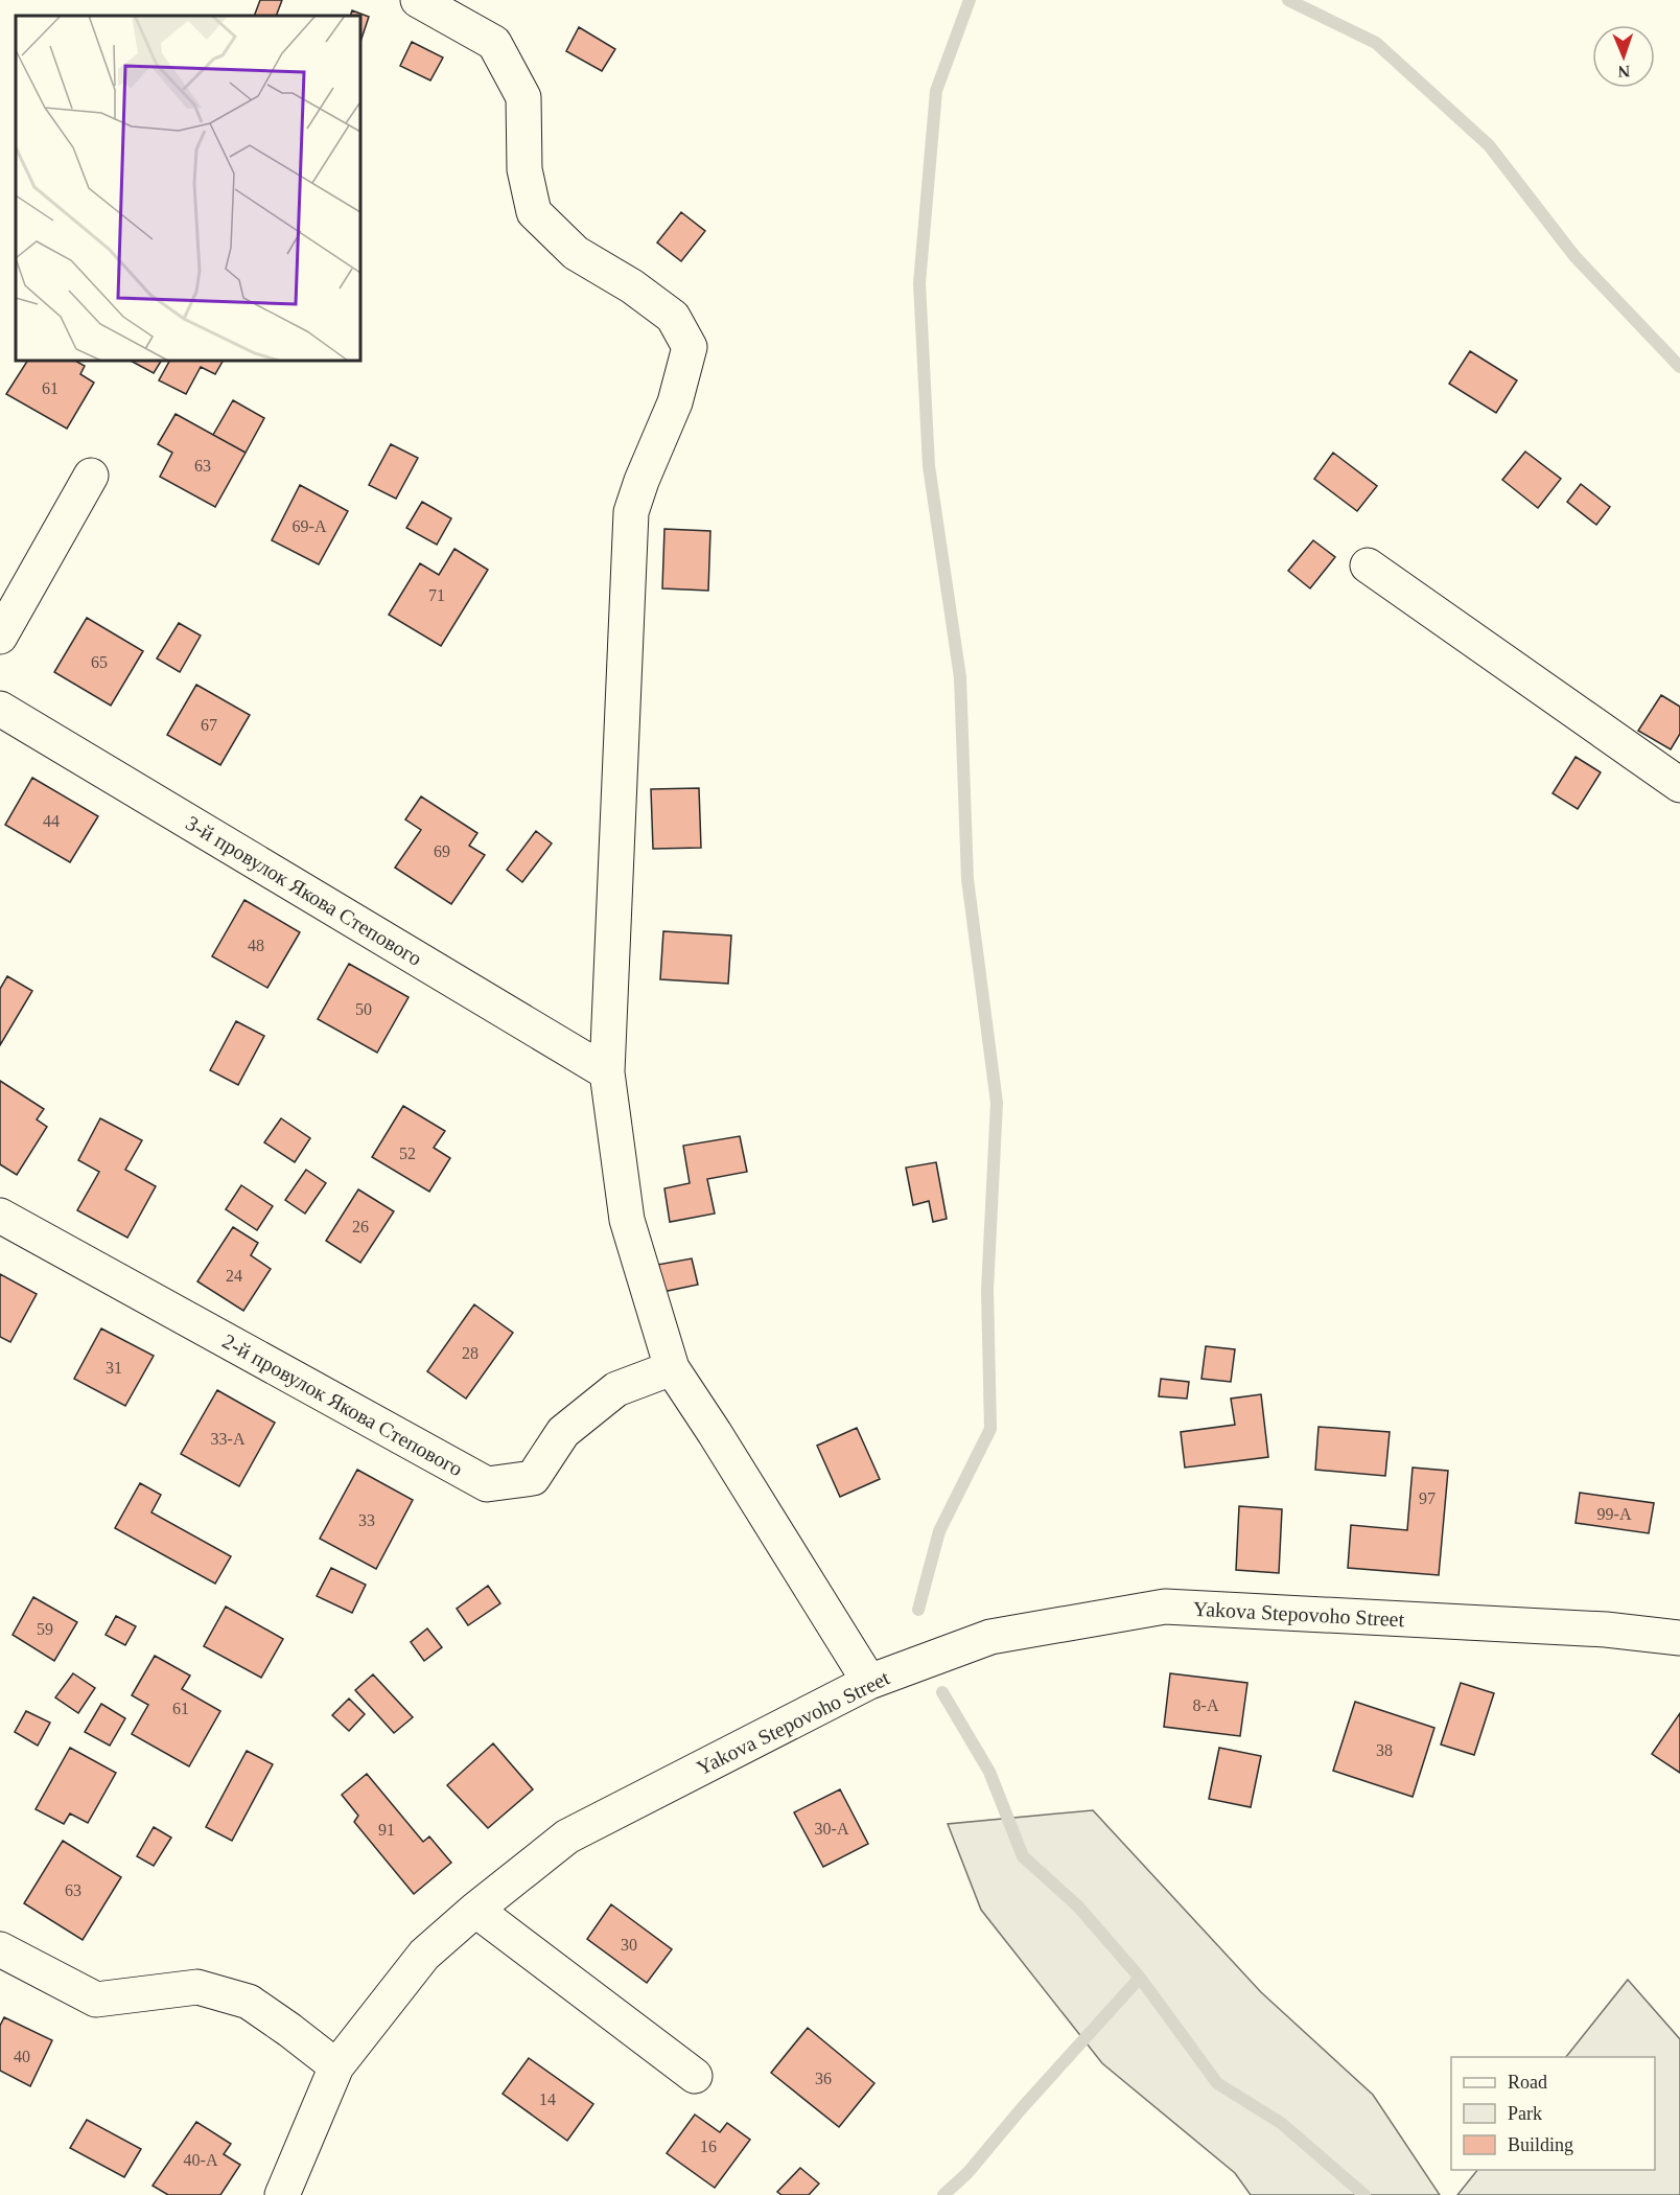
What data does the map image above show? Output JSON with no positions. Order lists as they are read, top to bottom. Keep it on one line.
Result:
{"streets":{"street":["3-й провулок Якова Степового","2-й провулок Якова Степового","Yakova Stepovoho Street"]},"house_numbers":["61","63","69-А","71","65","67","44","69","48","50","52","26","24","28","31","33-А","97","99-А","33","59","8-А","61","38","30-А","91","63","30","40","36","14","16","40-А"],"legend":["Road","Park","Building"],"north":"bottom"}
